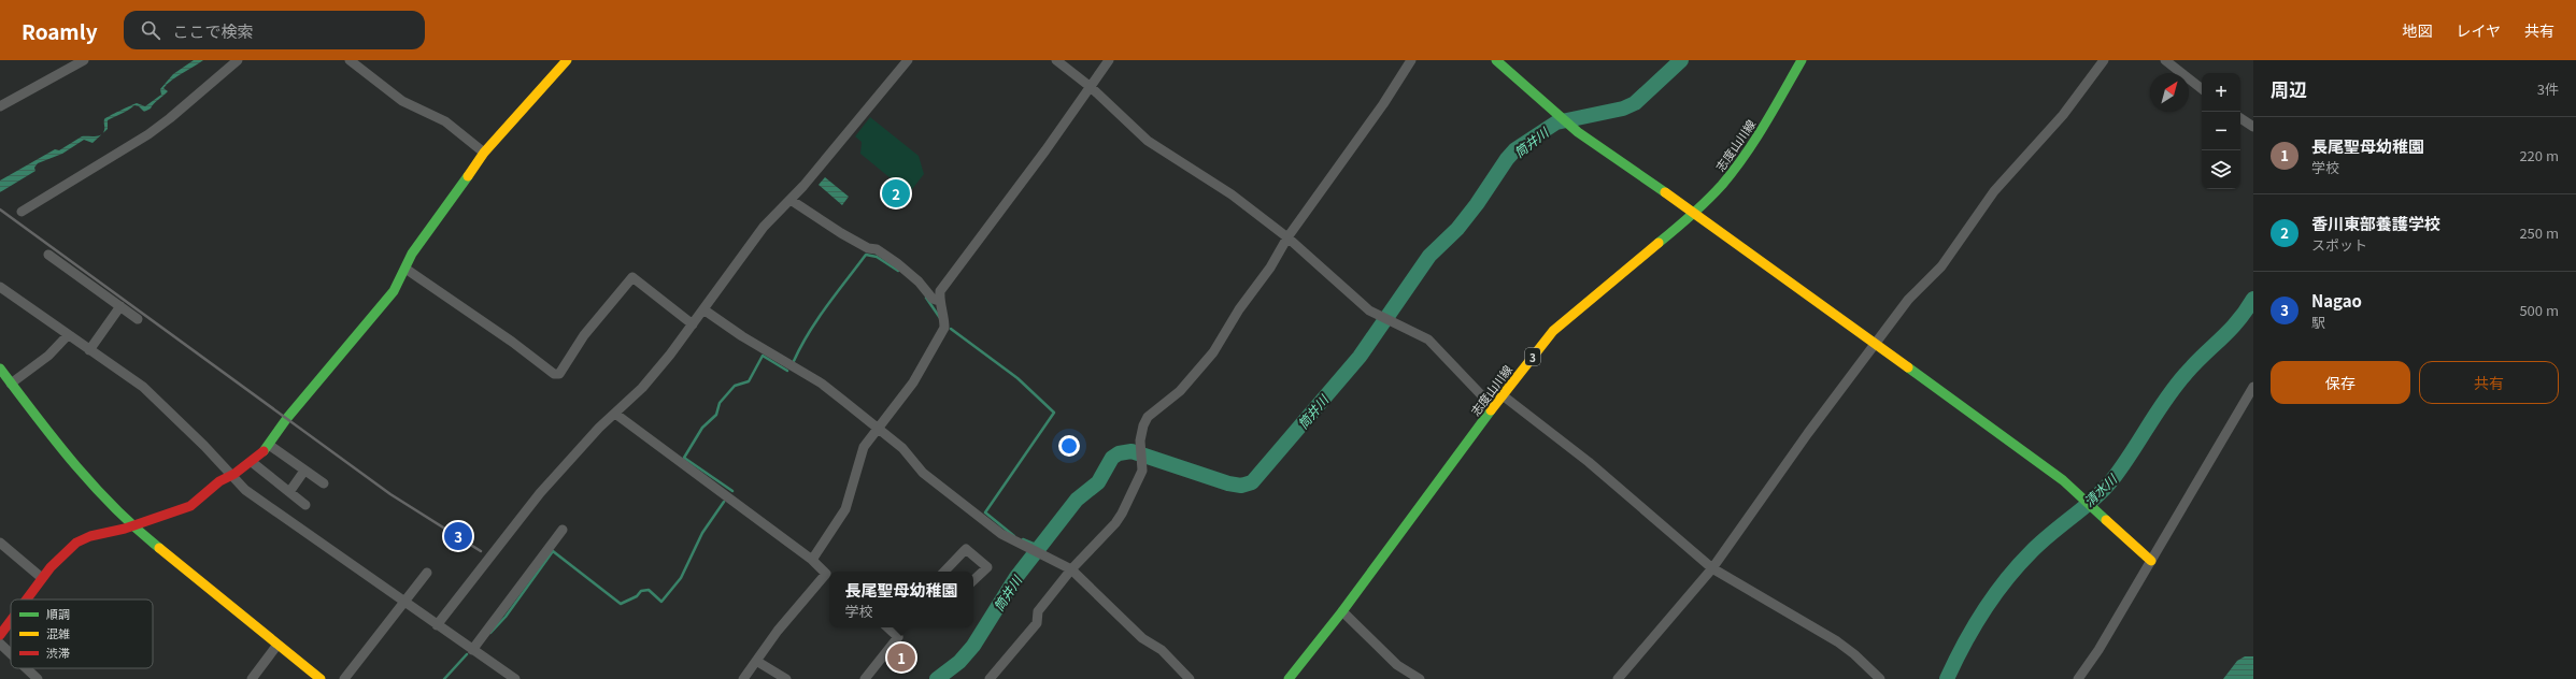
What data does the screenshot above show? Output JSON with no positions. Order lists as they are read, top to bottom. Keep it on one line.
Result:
{"streets":{"street":["志度山川線","3"]},"water":["筒井川","清水川"],"legend":["順調","混雑","渋滞"],"north":"top right","page":{"header":"Roamly","search":"ここで検索","nav":["地図","レイヤ","共有"],"heading":["周辺","3件"],"map_buttons":["+","−"],"list":[{"mark":"1","name":"長尾聖母幼稚園","note":"学校","value":"220 m"},{"mark":"2","name":"香川東部養護学校","note":"スポット","value":"250 m"},{"mark":"3","name":"Nagao","note":"駅","value":"500 m"}],"pins":["2","3","1"],"buttons":["保存","共有"],"popup":["長尾聖母幼稚園","学校"]}}
